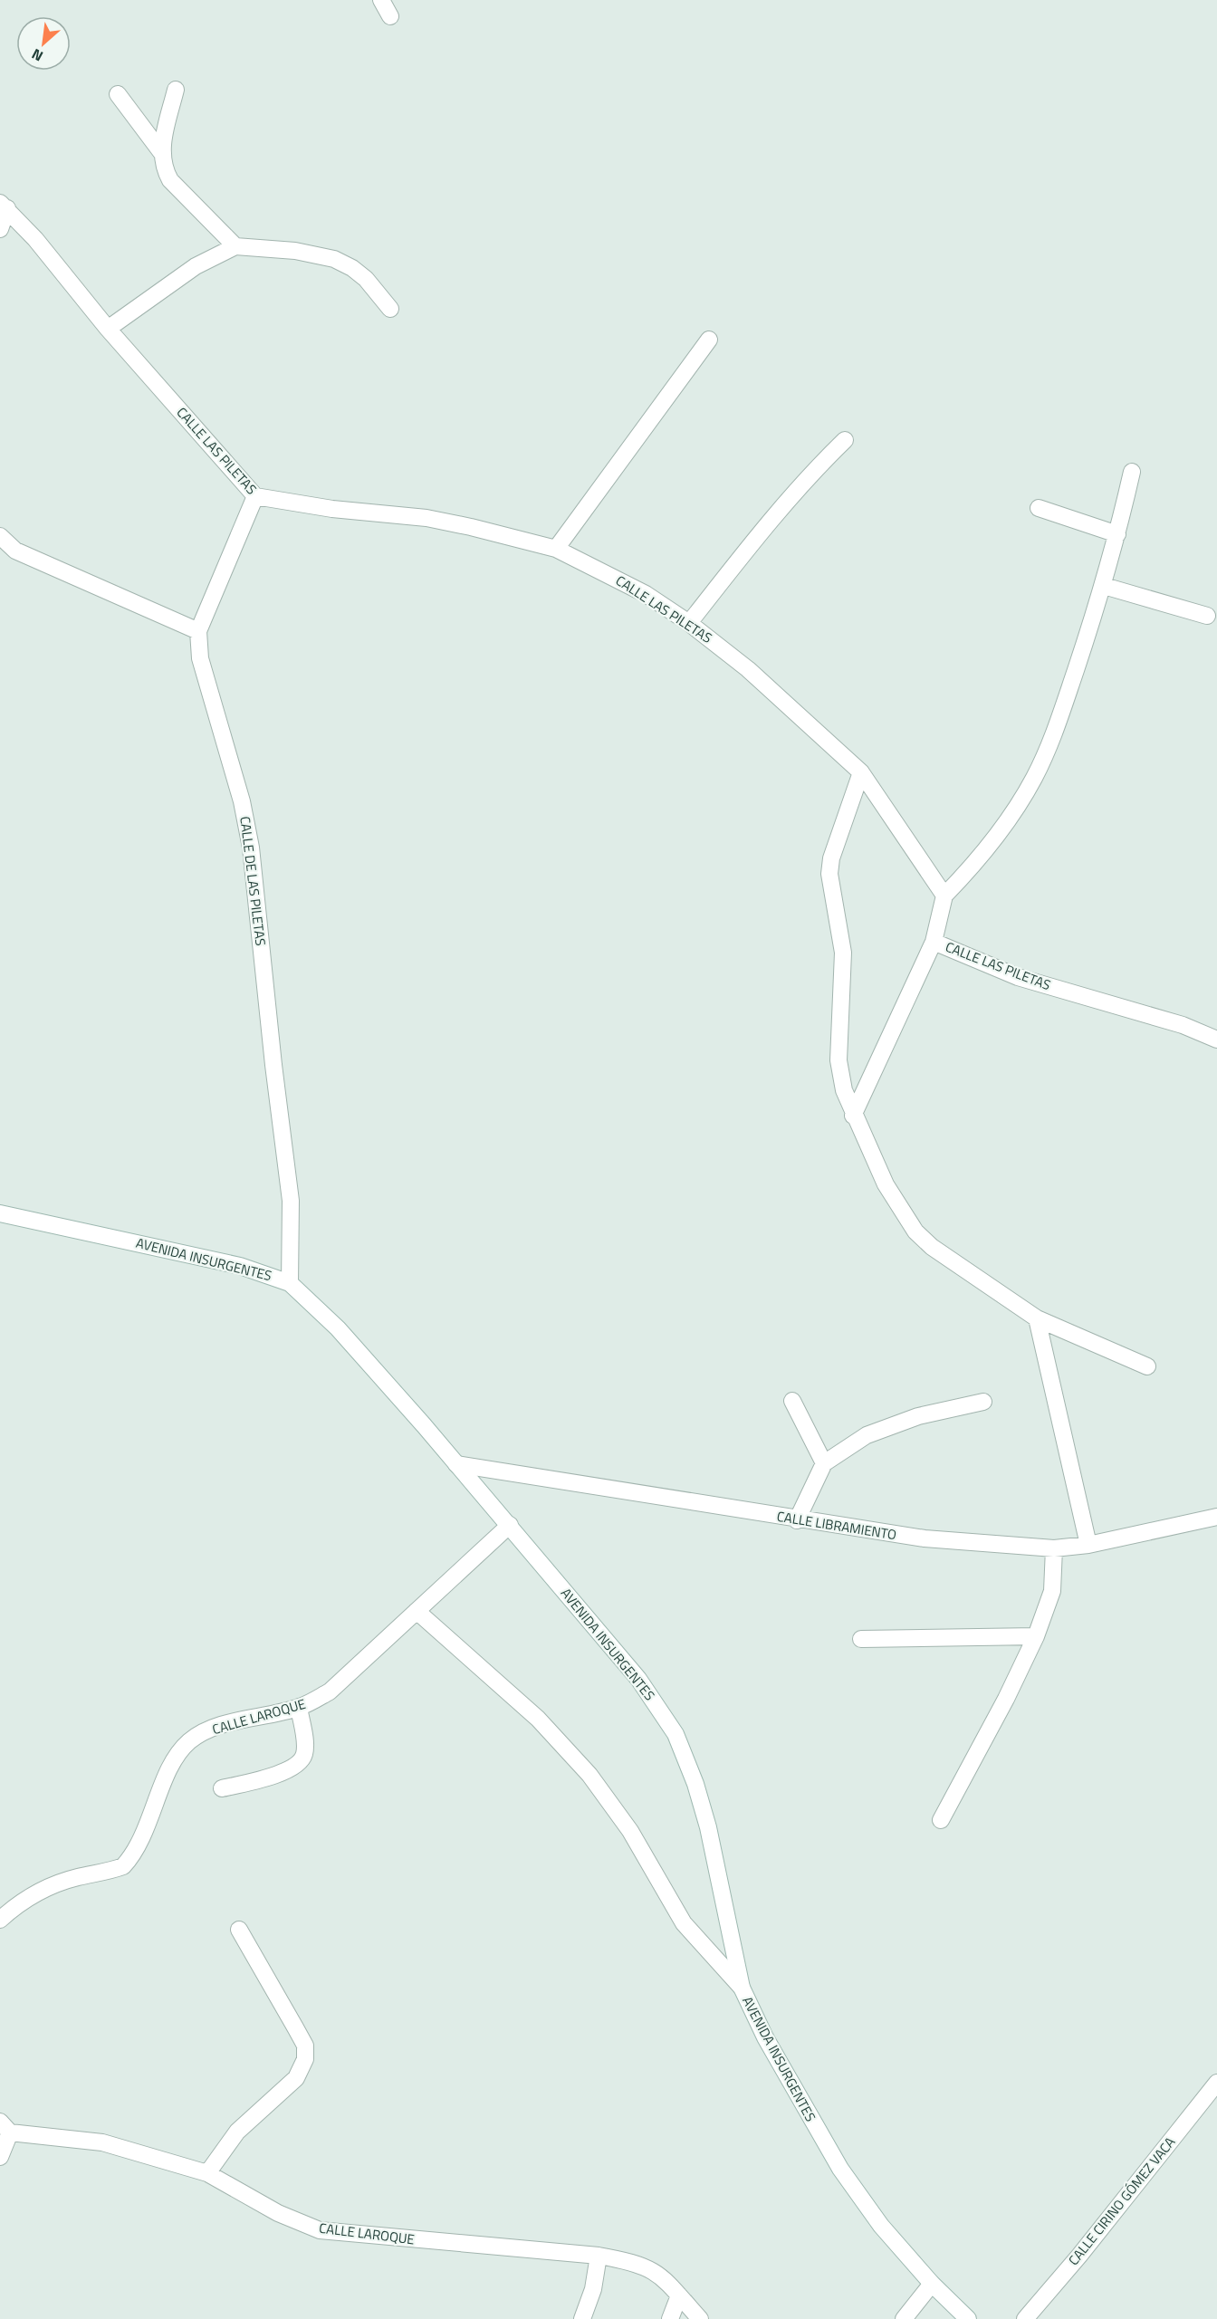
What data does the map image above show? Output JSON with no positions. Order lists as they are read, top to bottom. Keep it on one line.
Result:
{"streets":{"street":["CALLE LAS PILETAS","CALLE DE LAS PILETAS","AVENIDA INSURGENTES","CALLE LIBRAMIENTO","CALLE LAROQUE","CALLE CIRINO GÓMEZ VACA"]},"crossings":[["CALLE LAS PILETAS","CALLE DE LAS PILETAS"],["CALLE DE LAS PILETAS","AVENIDA INSURGENTES"],["AVENIDA INSURGENTES","CALLE LIBRAMIENTO"],["AVENIDA INSURGENTES","CALLE LAROQUE"]],"north":"bottom left"}
